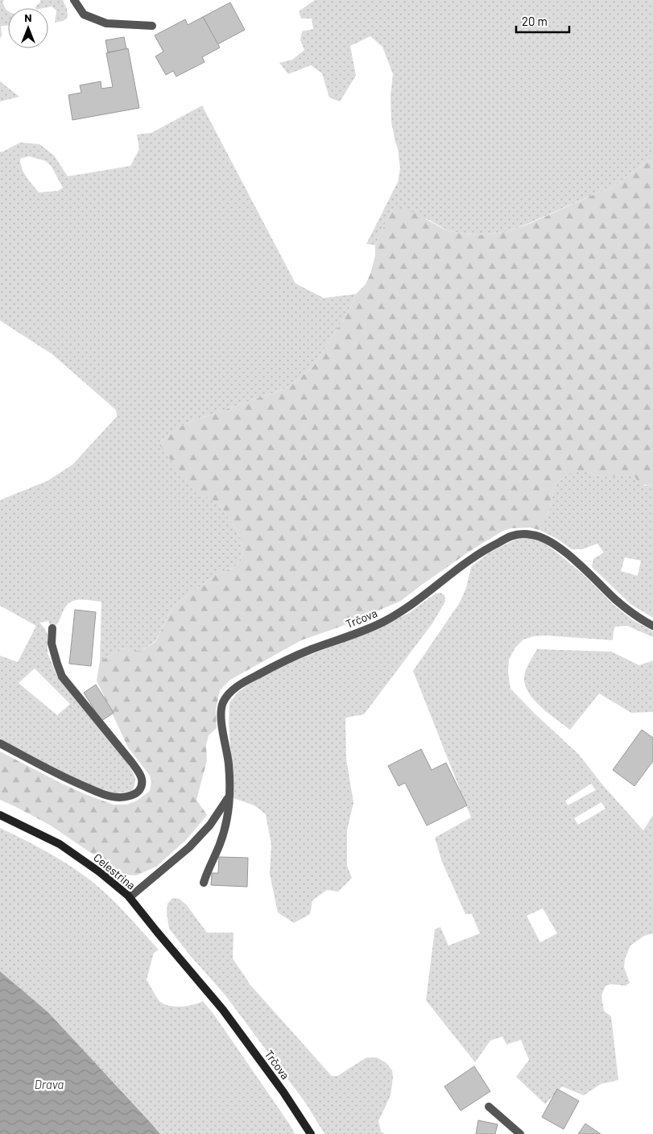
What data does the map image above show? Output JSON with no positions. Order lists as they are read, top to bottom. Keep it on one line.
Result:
{"streets":{"street":["Trčova","Celestrina"]},"crossings":[["Trčova","Celestrina"]],"water":["Drava"],"scale_bar":"20 m","north":"top"}
